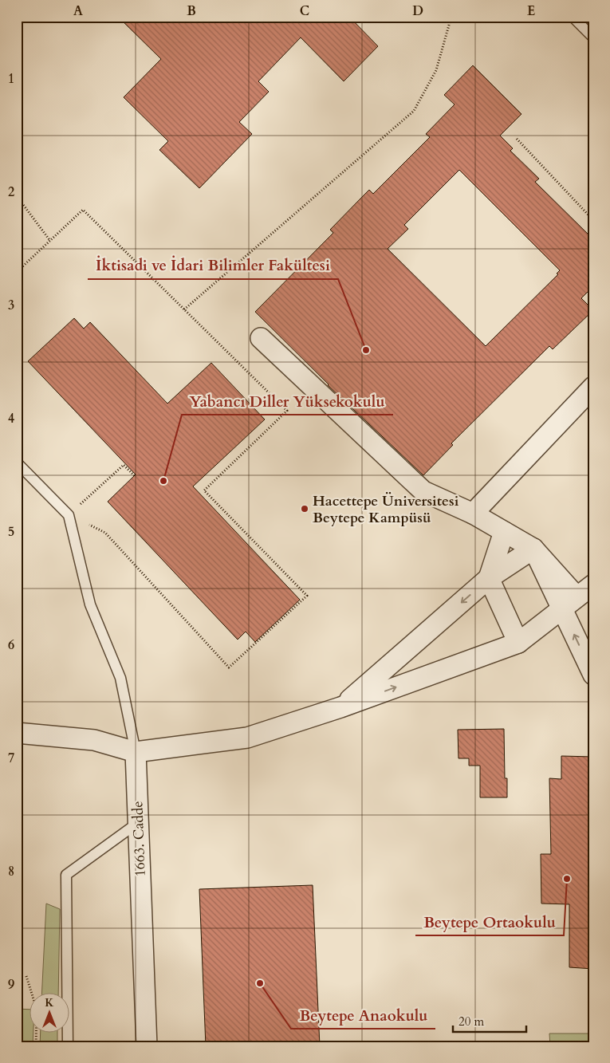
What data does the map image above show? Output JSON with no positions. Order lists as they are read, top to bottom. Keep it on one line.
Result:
{"streets":{"street":["1663. Cadde"]},"places":["İktisadi ve İdari Bilimler Fakültesi","Yabancı Diller Yüksekokulu","Hacettepe Üniversitesi Beytepe Kampüsü","Beytepe Ortaokulu","Beytepe Anaokulu"],"scale_bar":"20 m","north":"top","grid":{"columns":["A","B","C","D","E"],"rows":["1","2","3","4","5","6","7","8","9"]}}
